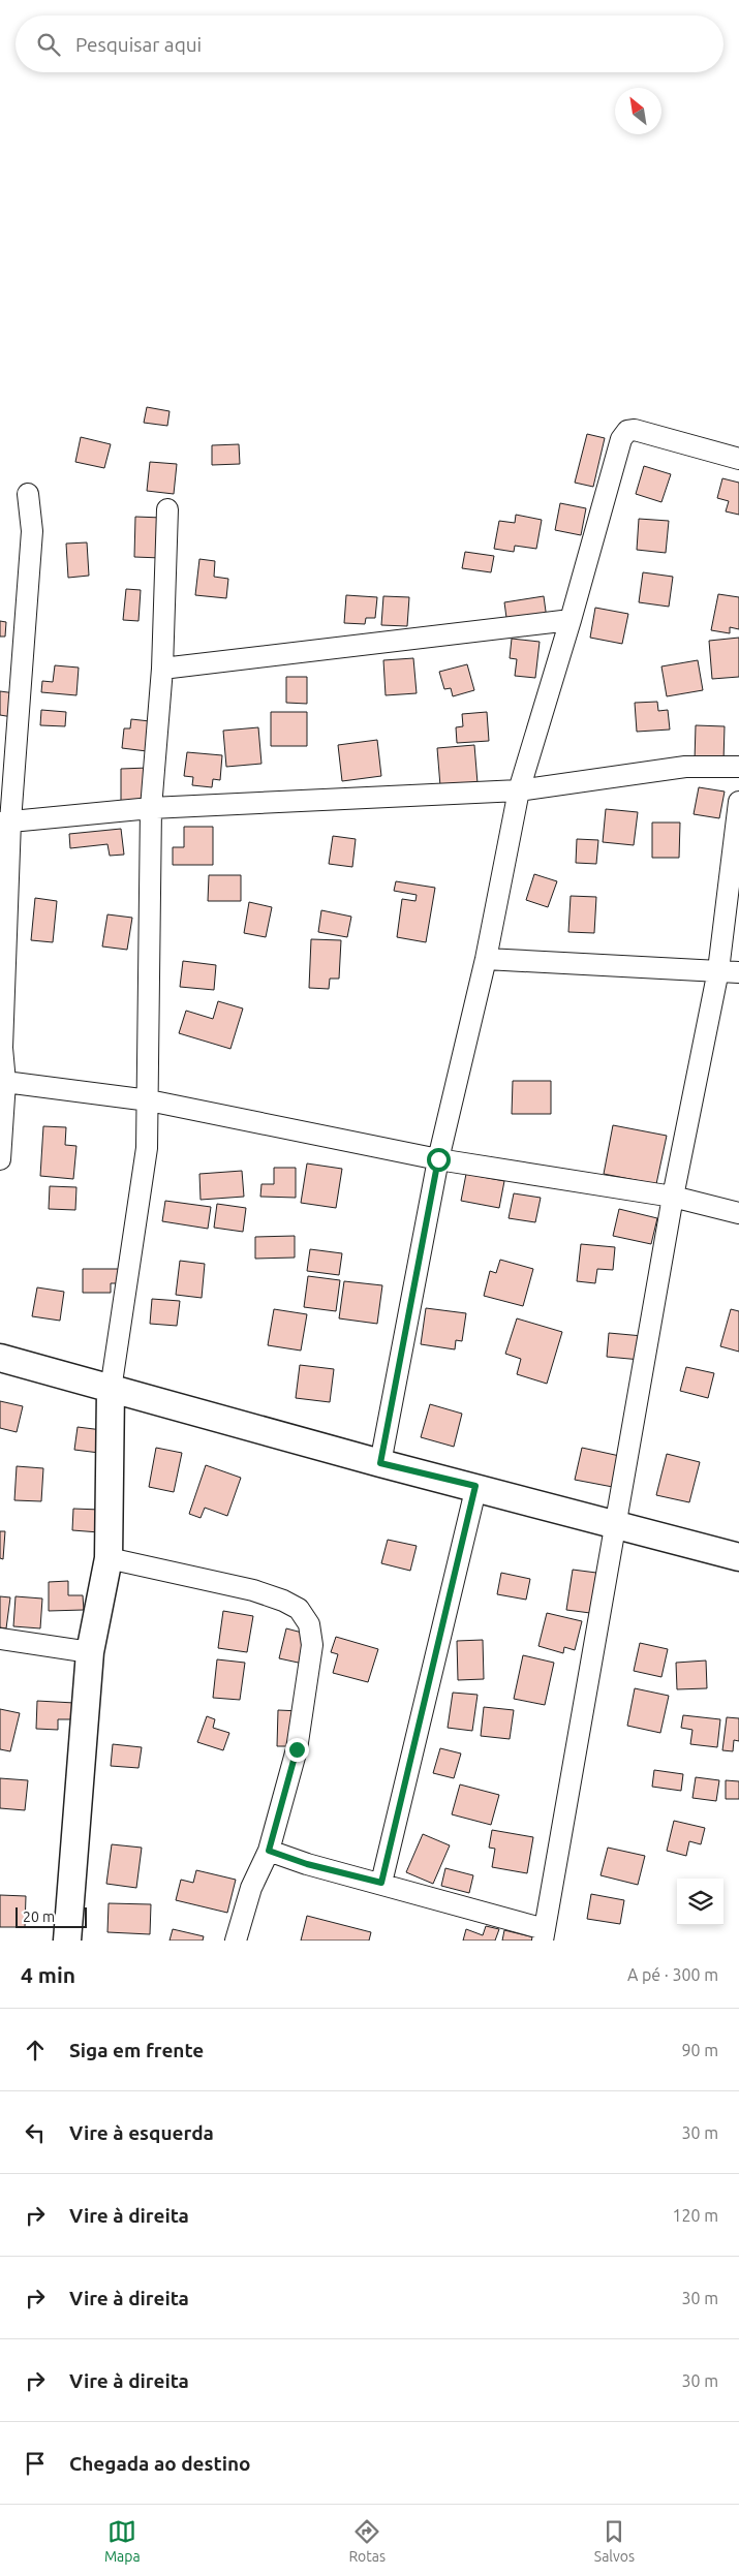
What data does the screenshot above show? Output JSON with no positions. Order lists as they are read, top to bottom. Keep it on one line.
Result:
{"scale_bar":"20 m","north":"top left","page":{"search":"Pesquisar aqui","scale":"20 m","heading":["4 min","A pé · 300 m"],"list":[["Siga em frente","90 m"],["Vire à esquerda","30 m"],["Vire à direita","120 m"],["Vire à direita","30 m"],["Vire à direita","30 m"],"Chegada ao destino"],"nav":["Mapa","Rotas","Salvos"]}}
